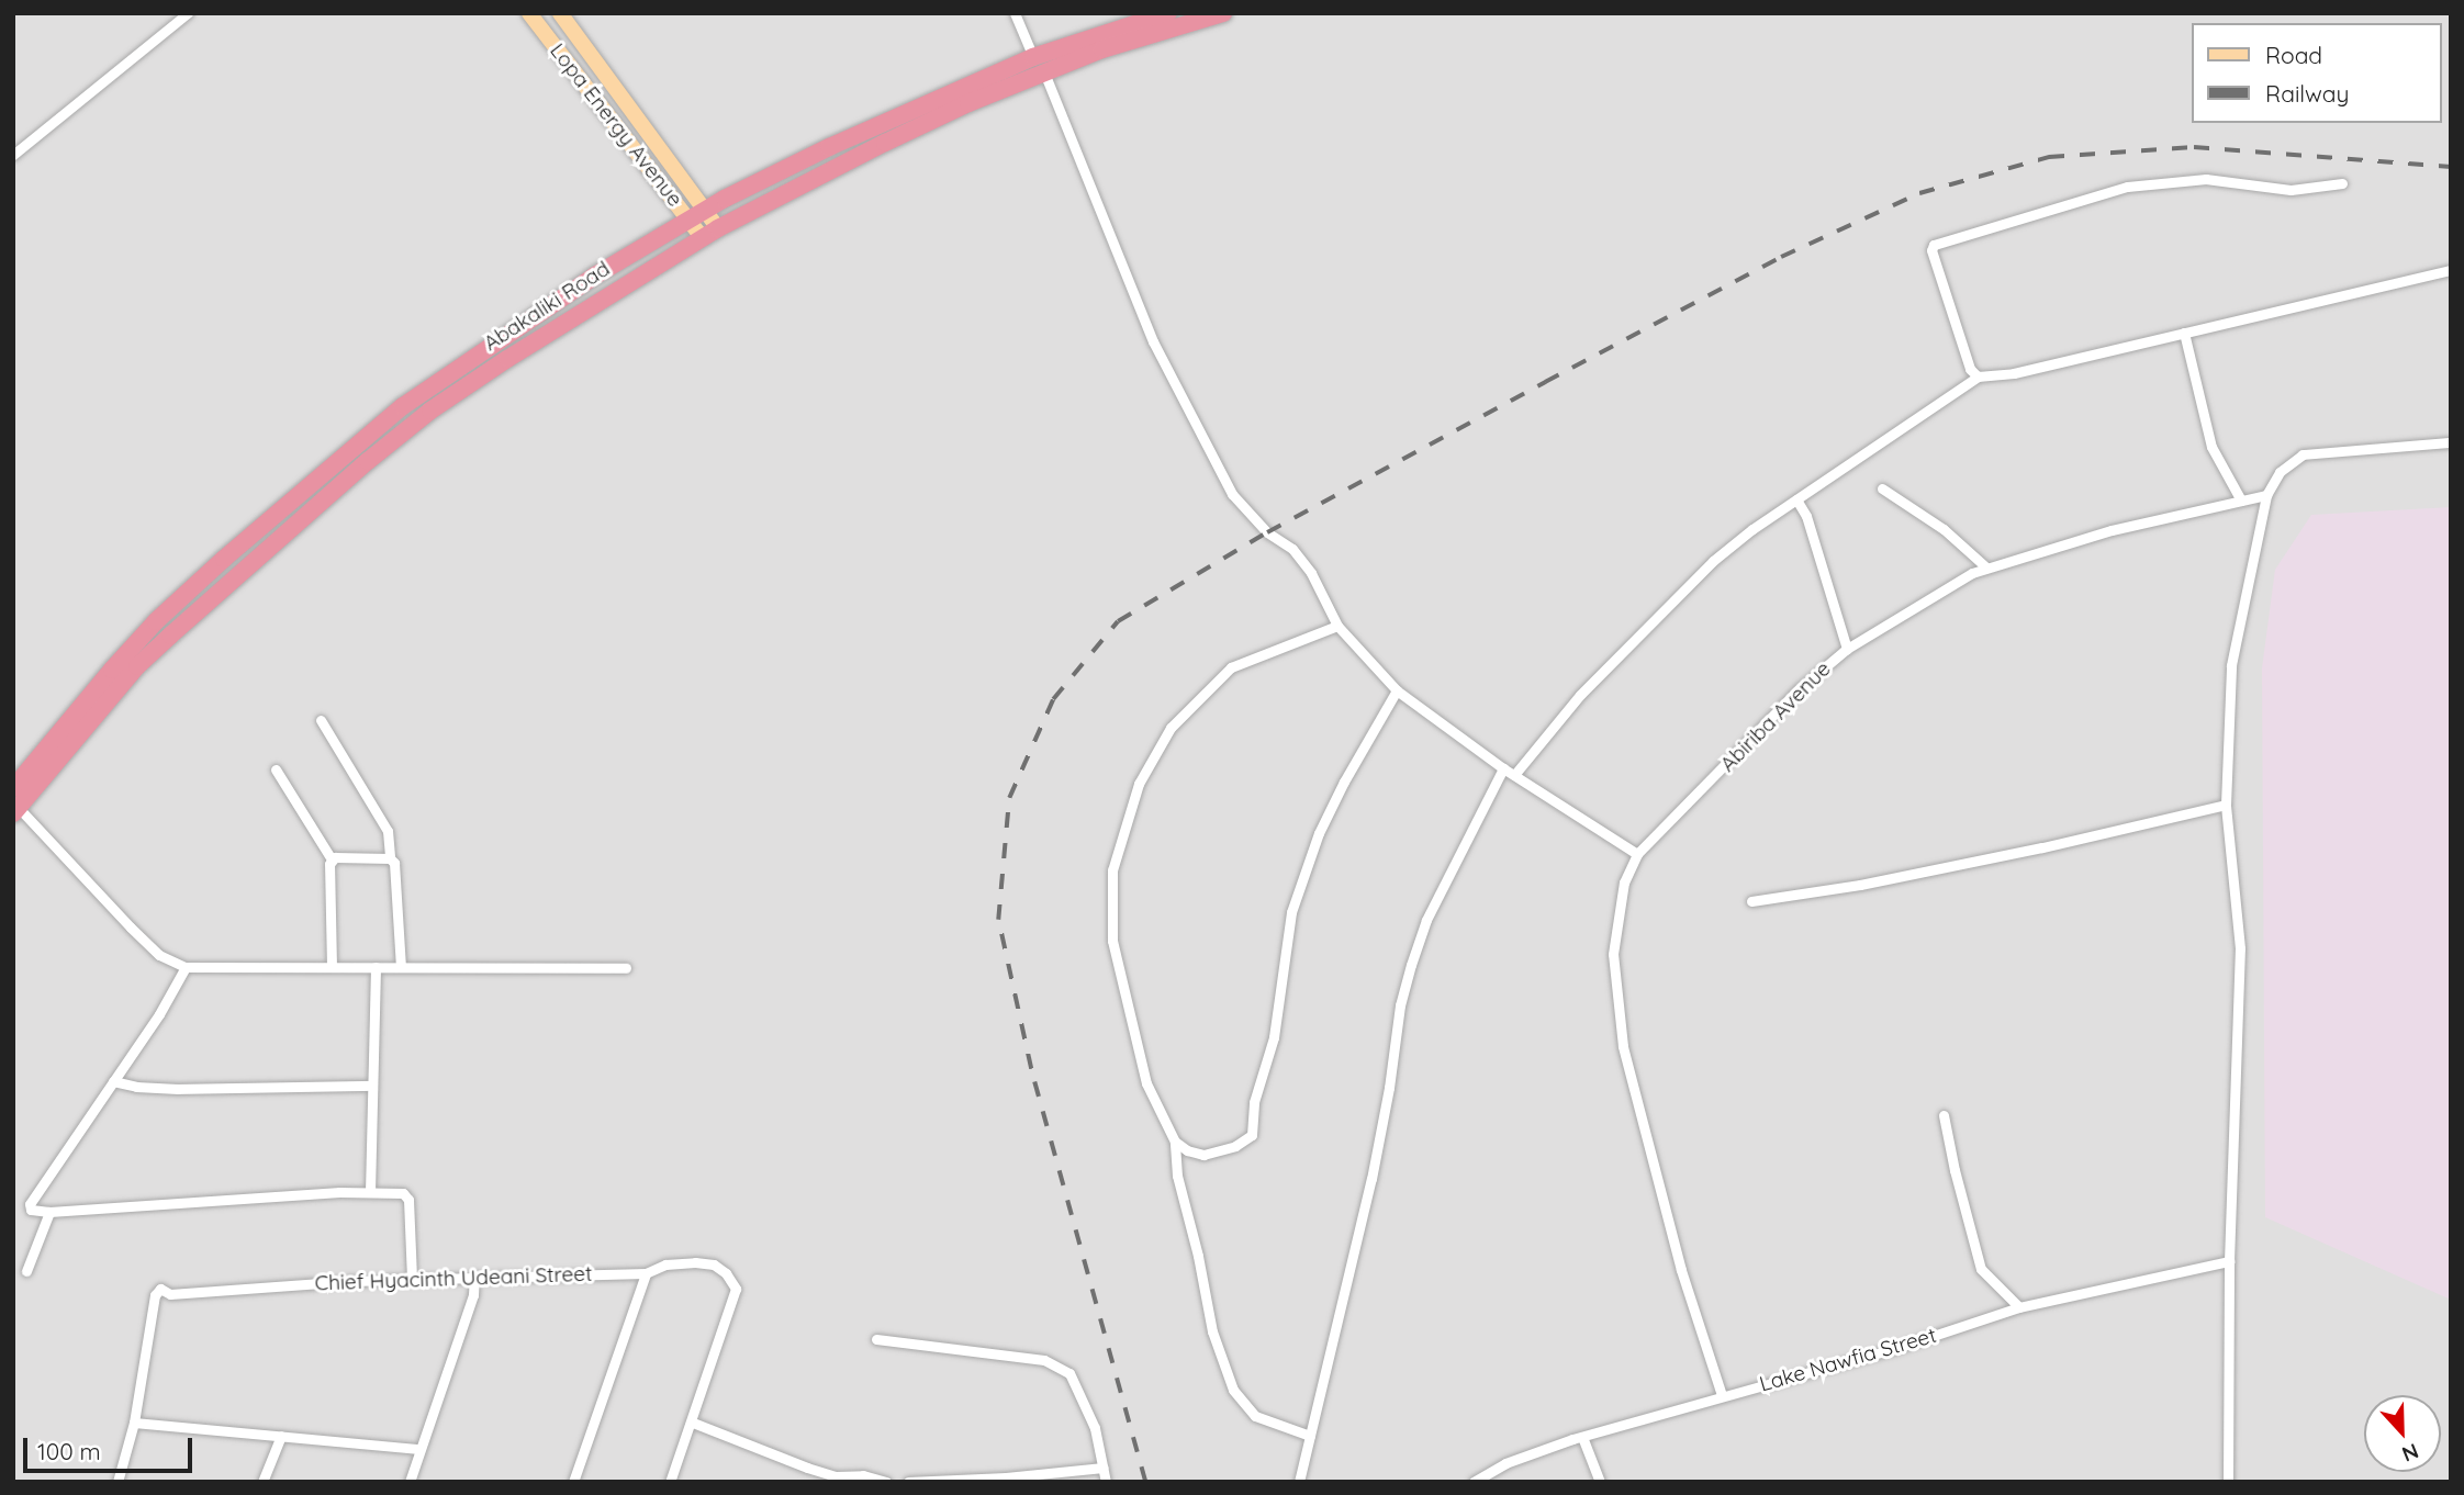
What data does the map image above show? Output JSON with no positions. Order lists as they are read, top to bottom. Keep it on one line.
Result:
{"streets":{"highway":["Abakaliki Road"],"main road":["Lopa Energy Avenue"],"street":["Abiriba Avenue","Chief Hyacinth Udeani Street","Lake Nawfia Street"]},"crossings":[["Lopa Energy Avenue","Abakaliki Road"],["Abiriba Avenue","Lake Nawfia Street"]],"legend":["Road","Railway"],"scale_bar":"100 m","north":"bottom"}
